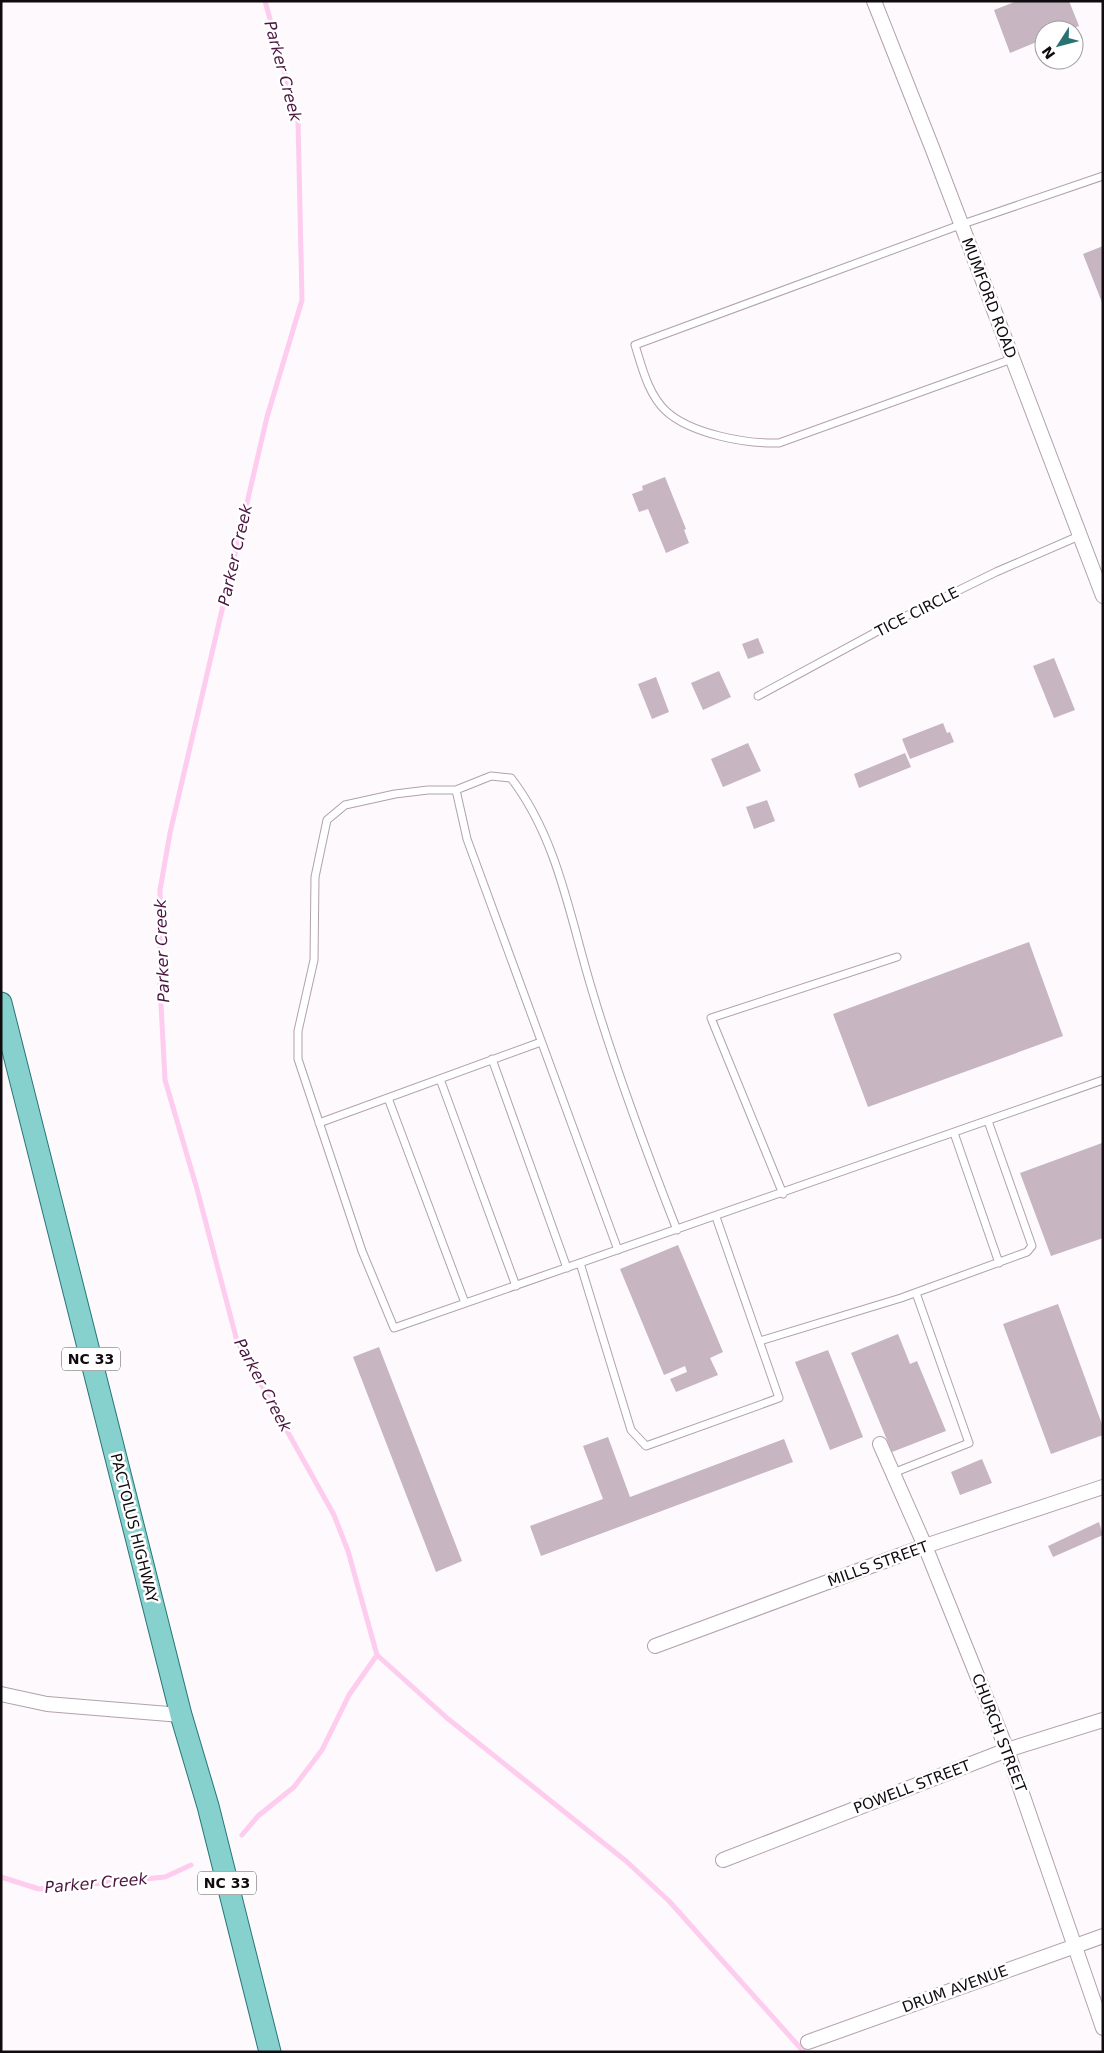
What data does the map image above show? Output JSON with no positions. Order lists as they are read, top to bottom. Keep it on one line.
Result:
{"streets":{"main road":["NC 33","PACTOLUS HIGHWAY"],"street":["MUMFORD ROAD","MILLS STREET","CHURCH STREET","POWELL STREET","DRUM AVENUE"],"lane":["TICE CIRCLE"]},"crossings":[["MUMFORD ROAD","TICE CIRCLE"],["MILLS STREET","CHURCH STREET"],["CHURCH STREET","POWELL STREET"],["CHURCH STREET","DRUM AVENUE"]],"water":["Parker Creek"],"north":"bottom left"}
